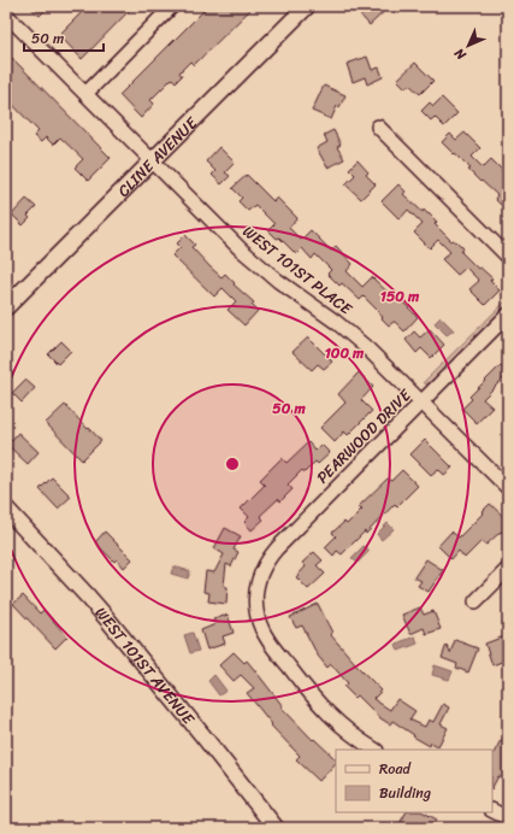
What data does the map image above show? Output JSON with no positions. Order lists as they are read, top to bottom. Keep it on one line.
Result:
{"streets":{"street":["CLINE AVENUE","WEST 101ST PLACE","PEARWOOD DRIVE","WEST 101ST AVENUE"]},"crossings":[["CLINE AVENUE","WEST 101ST PLACE"],["WEST 101ST PLACE","PEARWOOD DRIVE"]],"legend":["Road","Building"],"scale_bar":"50 m","north":"bottom left","rings":["150 m","100 m","50 m"]}
